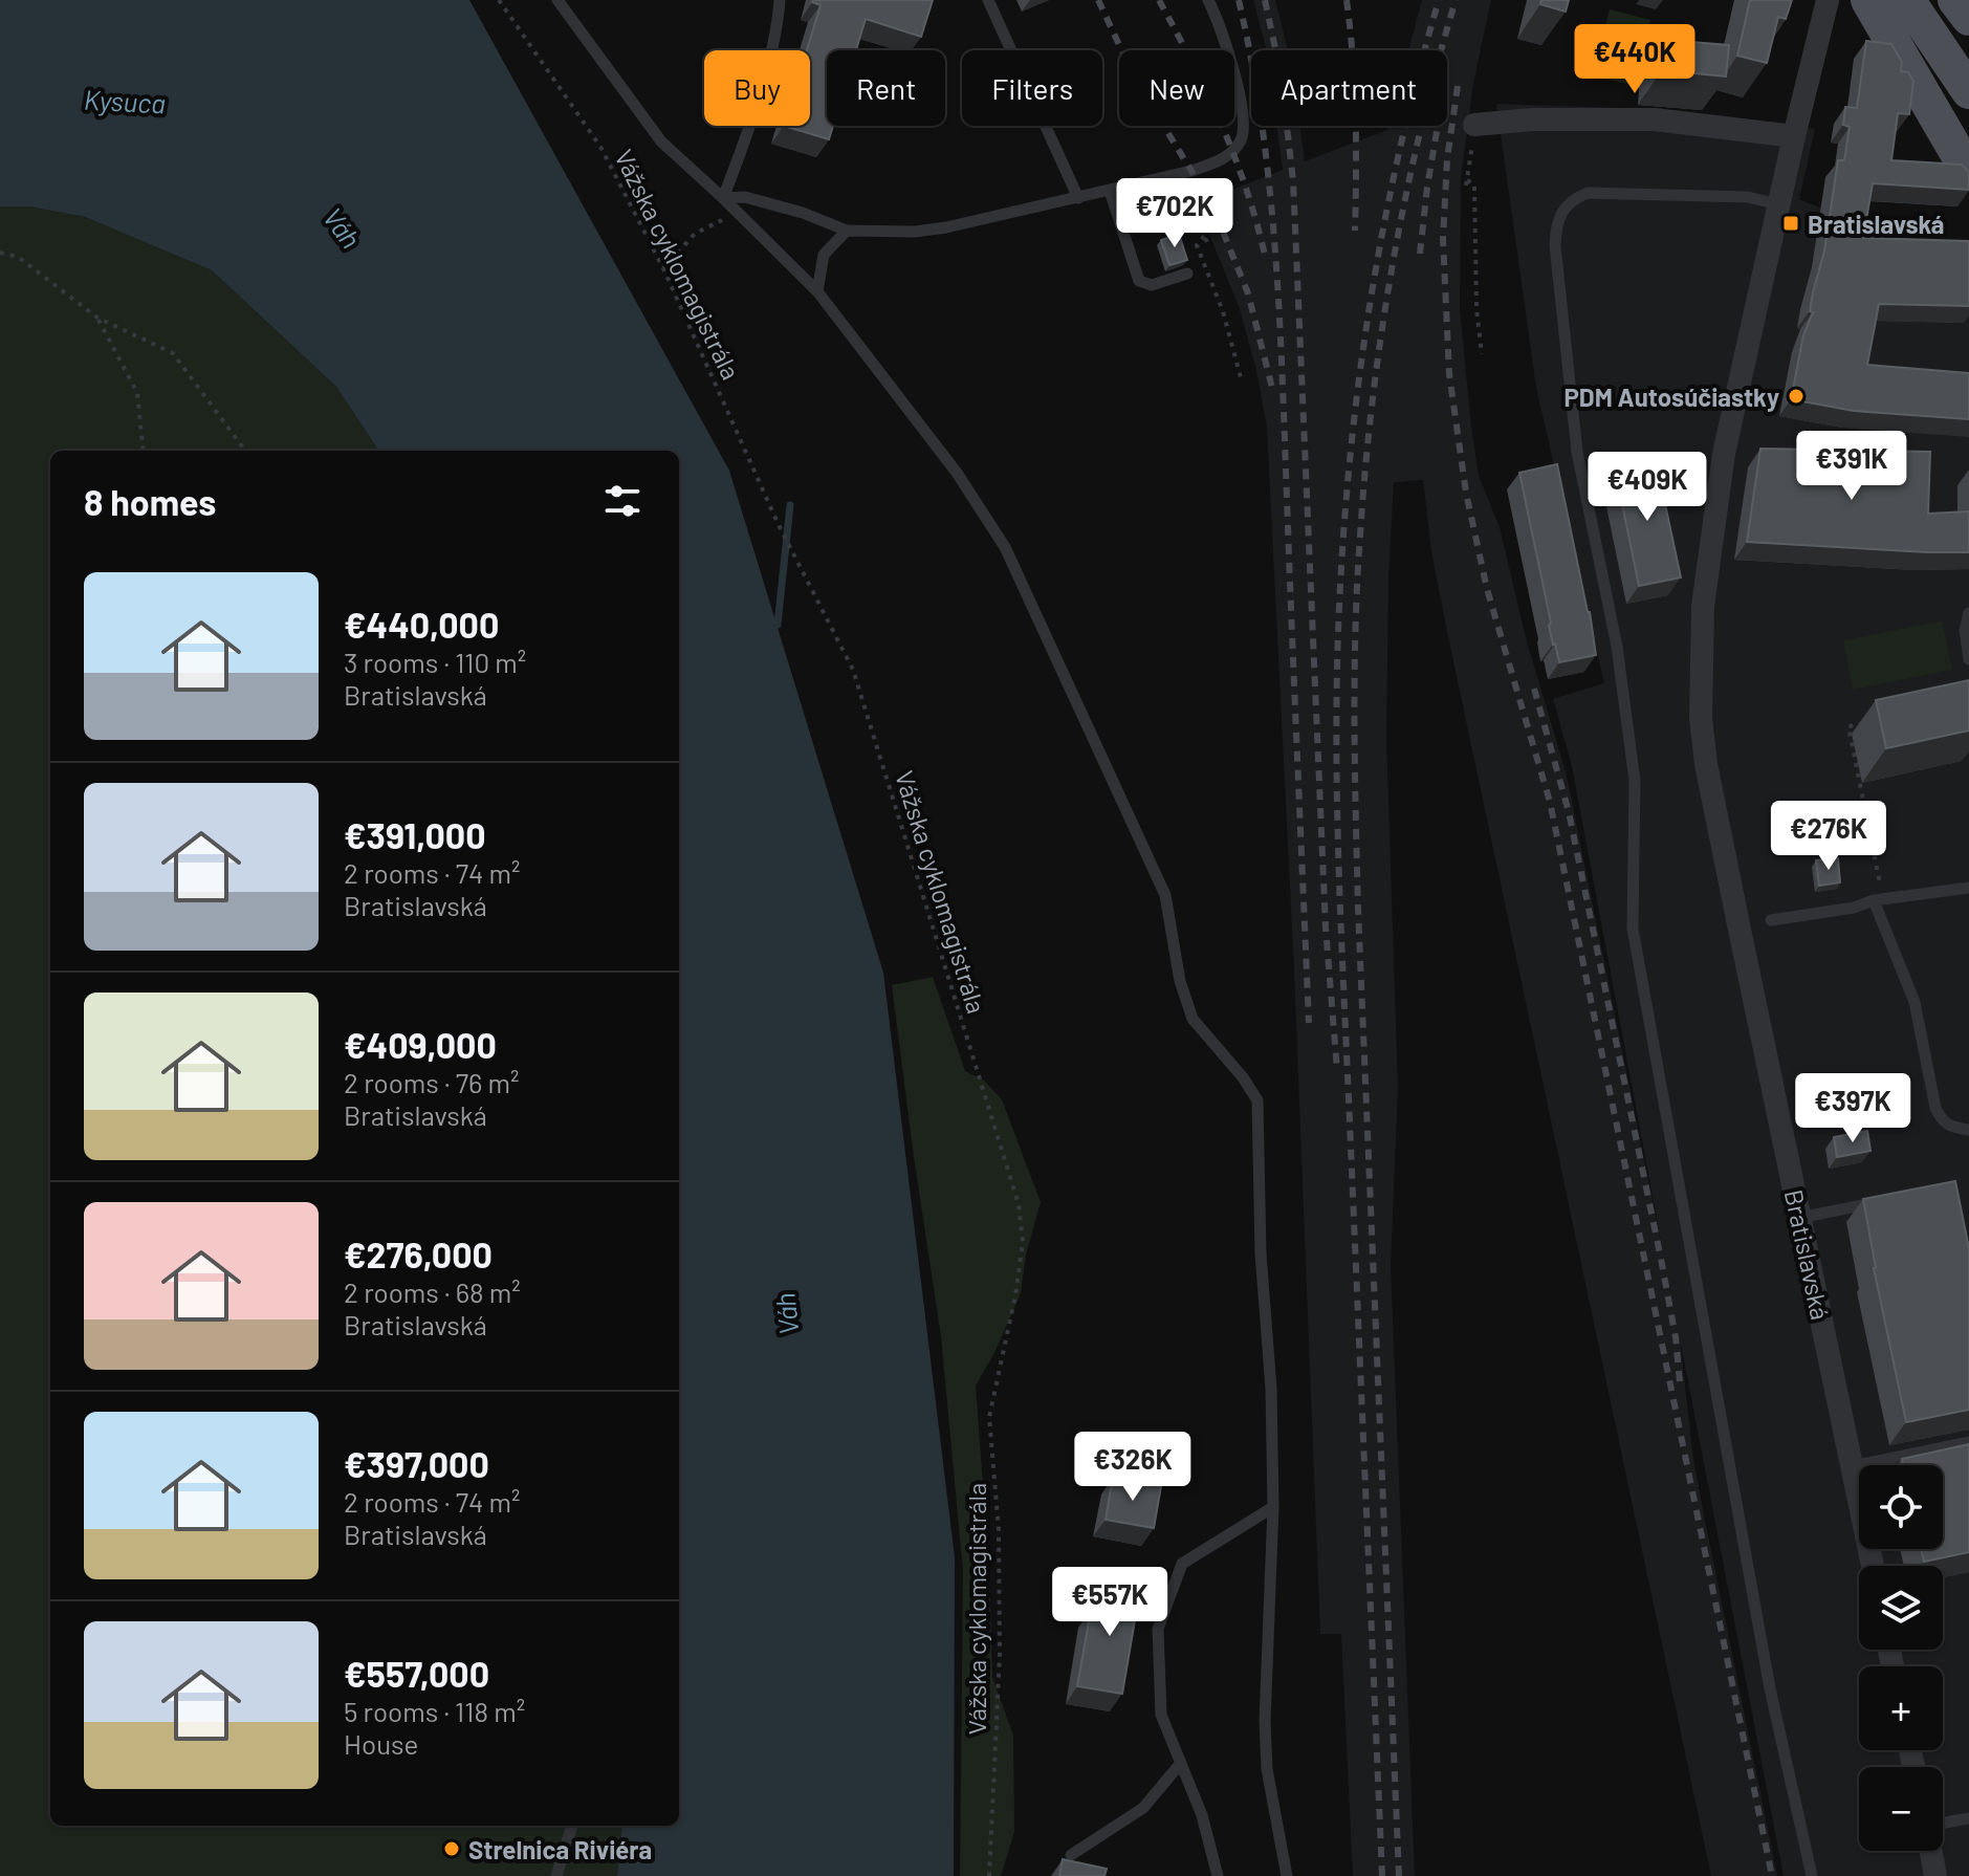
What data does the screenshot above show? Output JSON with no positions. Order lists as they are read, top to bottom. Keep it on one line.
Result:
{"streets":{"street":["Bratislavská"],"path":["Vážska cyklomagistrála"]},"water":["Kysuca","Váh"],"places":{"transit":["Bratislavská"],"other":["PDM Autosúčiastky","Strelnica Riviéra"]},"page":{"price":["€440K","€702K","€391K","€409K","€276K","€397K","€326K","€557K"],"chip":["Buy","Rent","Filters","New","Apartment"],"heading":"8 homes","list":[{"name":"€440,000","note":"3 rooms · 110 m² · Bratislavská"},{"name":"€391,000","note":"2 rooms · 74 m² · Bratislavská"},{"name":"€409,000","note":"2 rooms · 76 m² · Bratislavská"},{"name":"€276,000","note":"2 rooms · 68 m² · Bratislavská"},{"name":"€397,000","note":"2 rooms · 74 m² · Bratislavská"},{"name":"€557,000","note":"5 rooms · 118 m² · House"}],"map_buttons":["+","−"]}}
